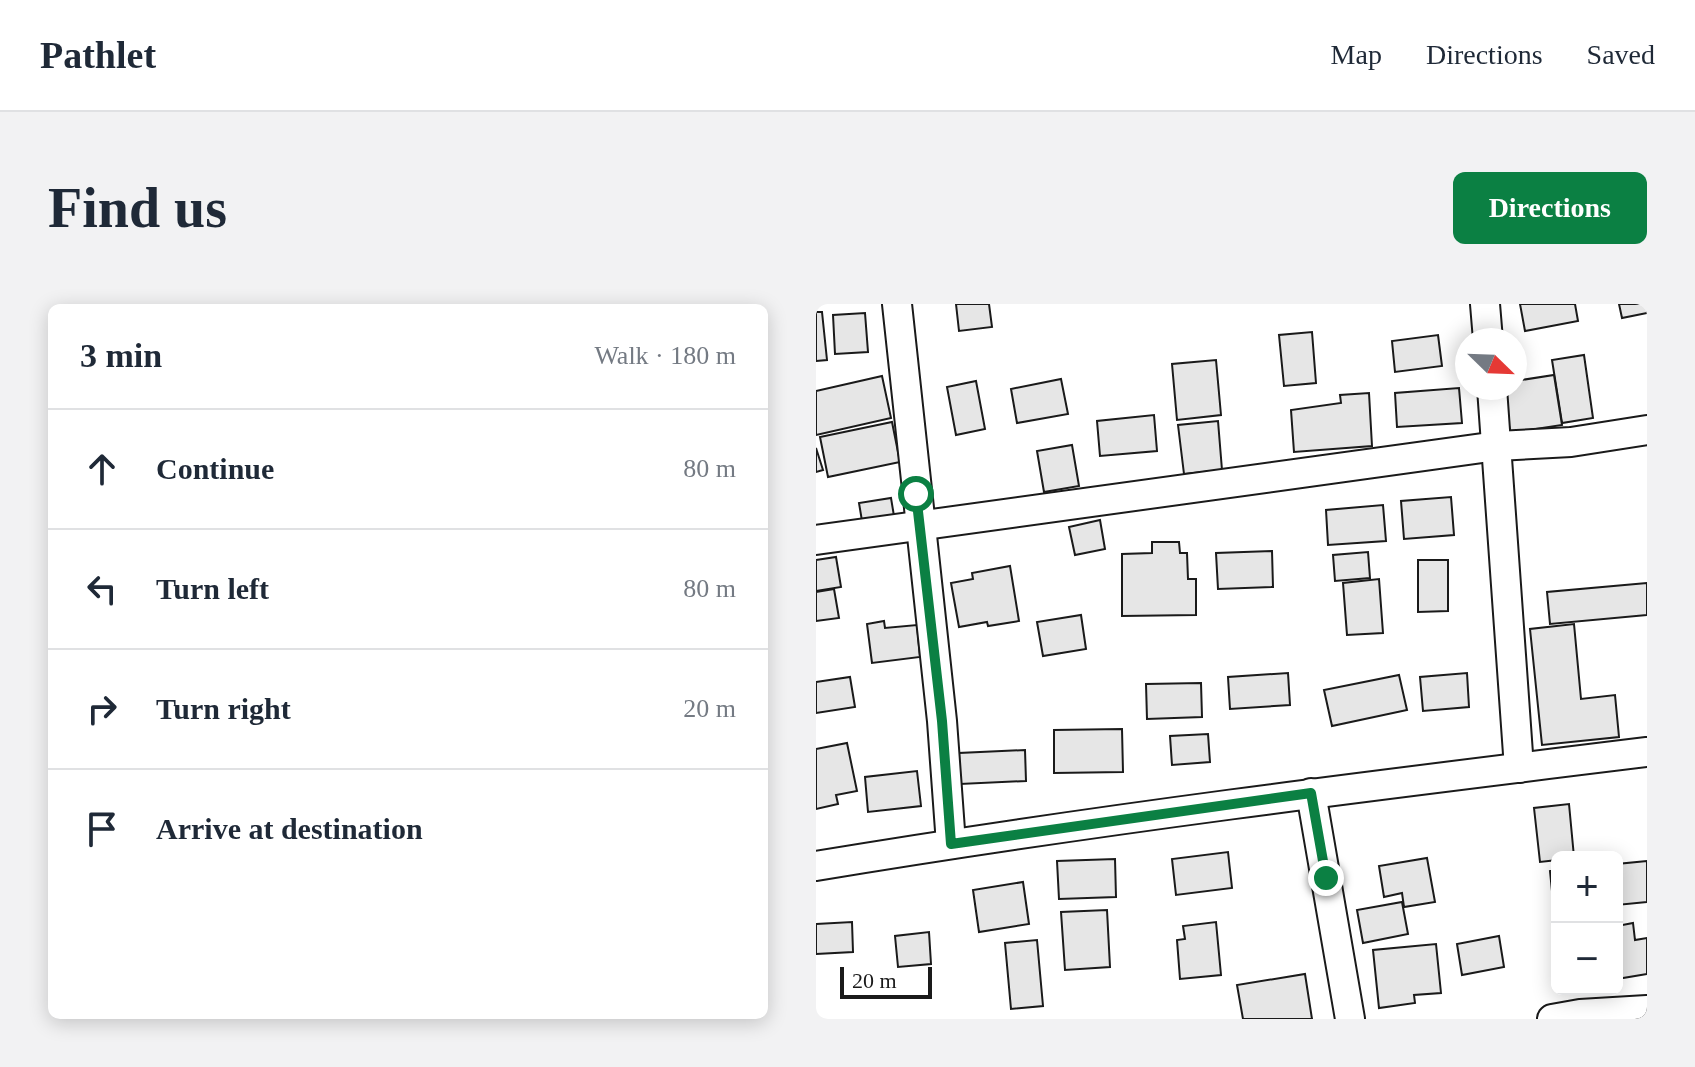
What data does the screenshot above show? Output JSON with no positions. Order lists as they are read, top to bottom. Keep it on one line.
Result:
{"scale_bar":"20 m","north":"bottom right","page":{"header":"Pathlet","nav":["Map","Directions","Saved"],"buttons":"Directions","title":"Find us","heading":["3 min","Walk · 180 m"],"list":[["Continue","80 m"],["Turn left","80 m"],["Turn right","20 m"],"Arrive at destination"],"map_buttons":["+","−"],"scale":"20 m"}}
